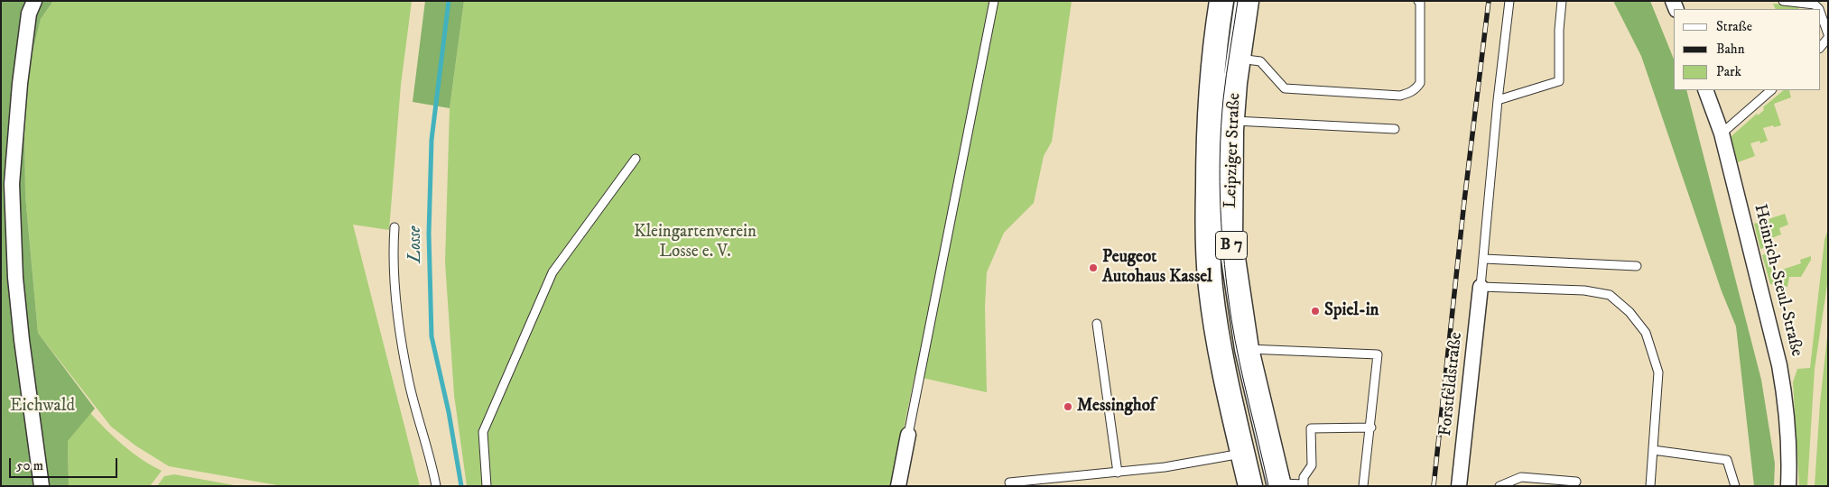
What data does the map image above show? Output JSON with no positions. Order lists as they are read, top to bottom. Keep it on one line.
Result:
{"streets":{"main road":["Leipziger Straße","B 7"],"street":["Heinrich-Steul-Straße","Forstfeldstraße"]},"water":["Losse"],"parks":["Kleingartenverein Losse e. V.","Eichwald"],"places":["Peugeot Autohaus Kassel","Spiel-in","Messinghof"],"legend":["Straße","Bahn","Park"],"scale_bar":"50 m"}
